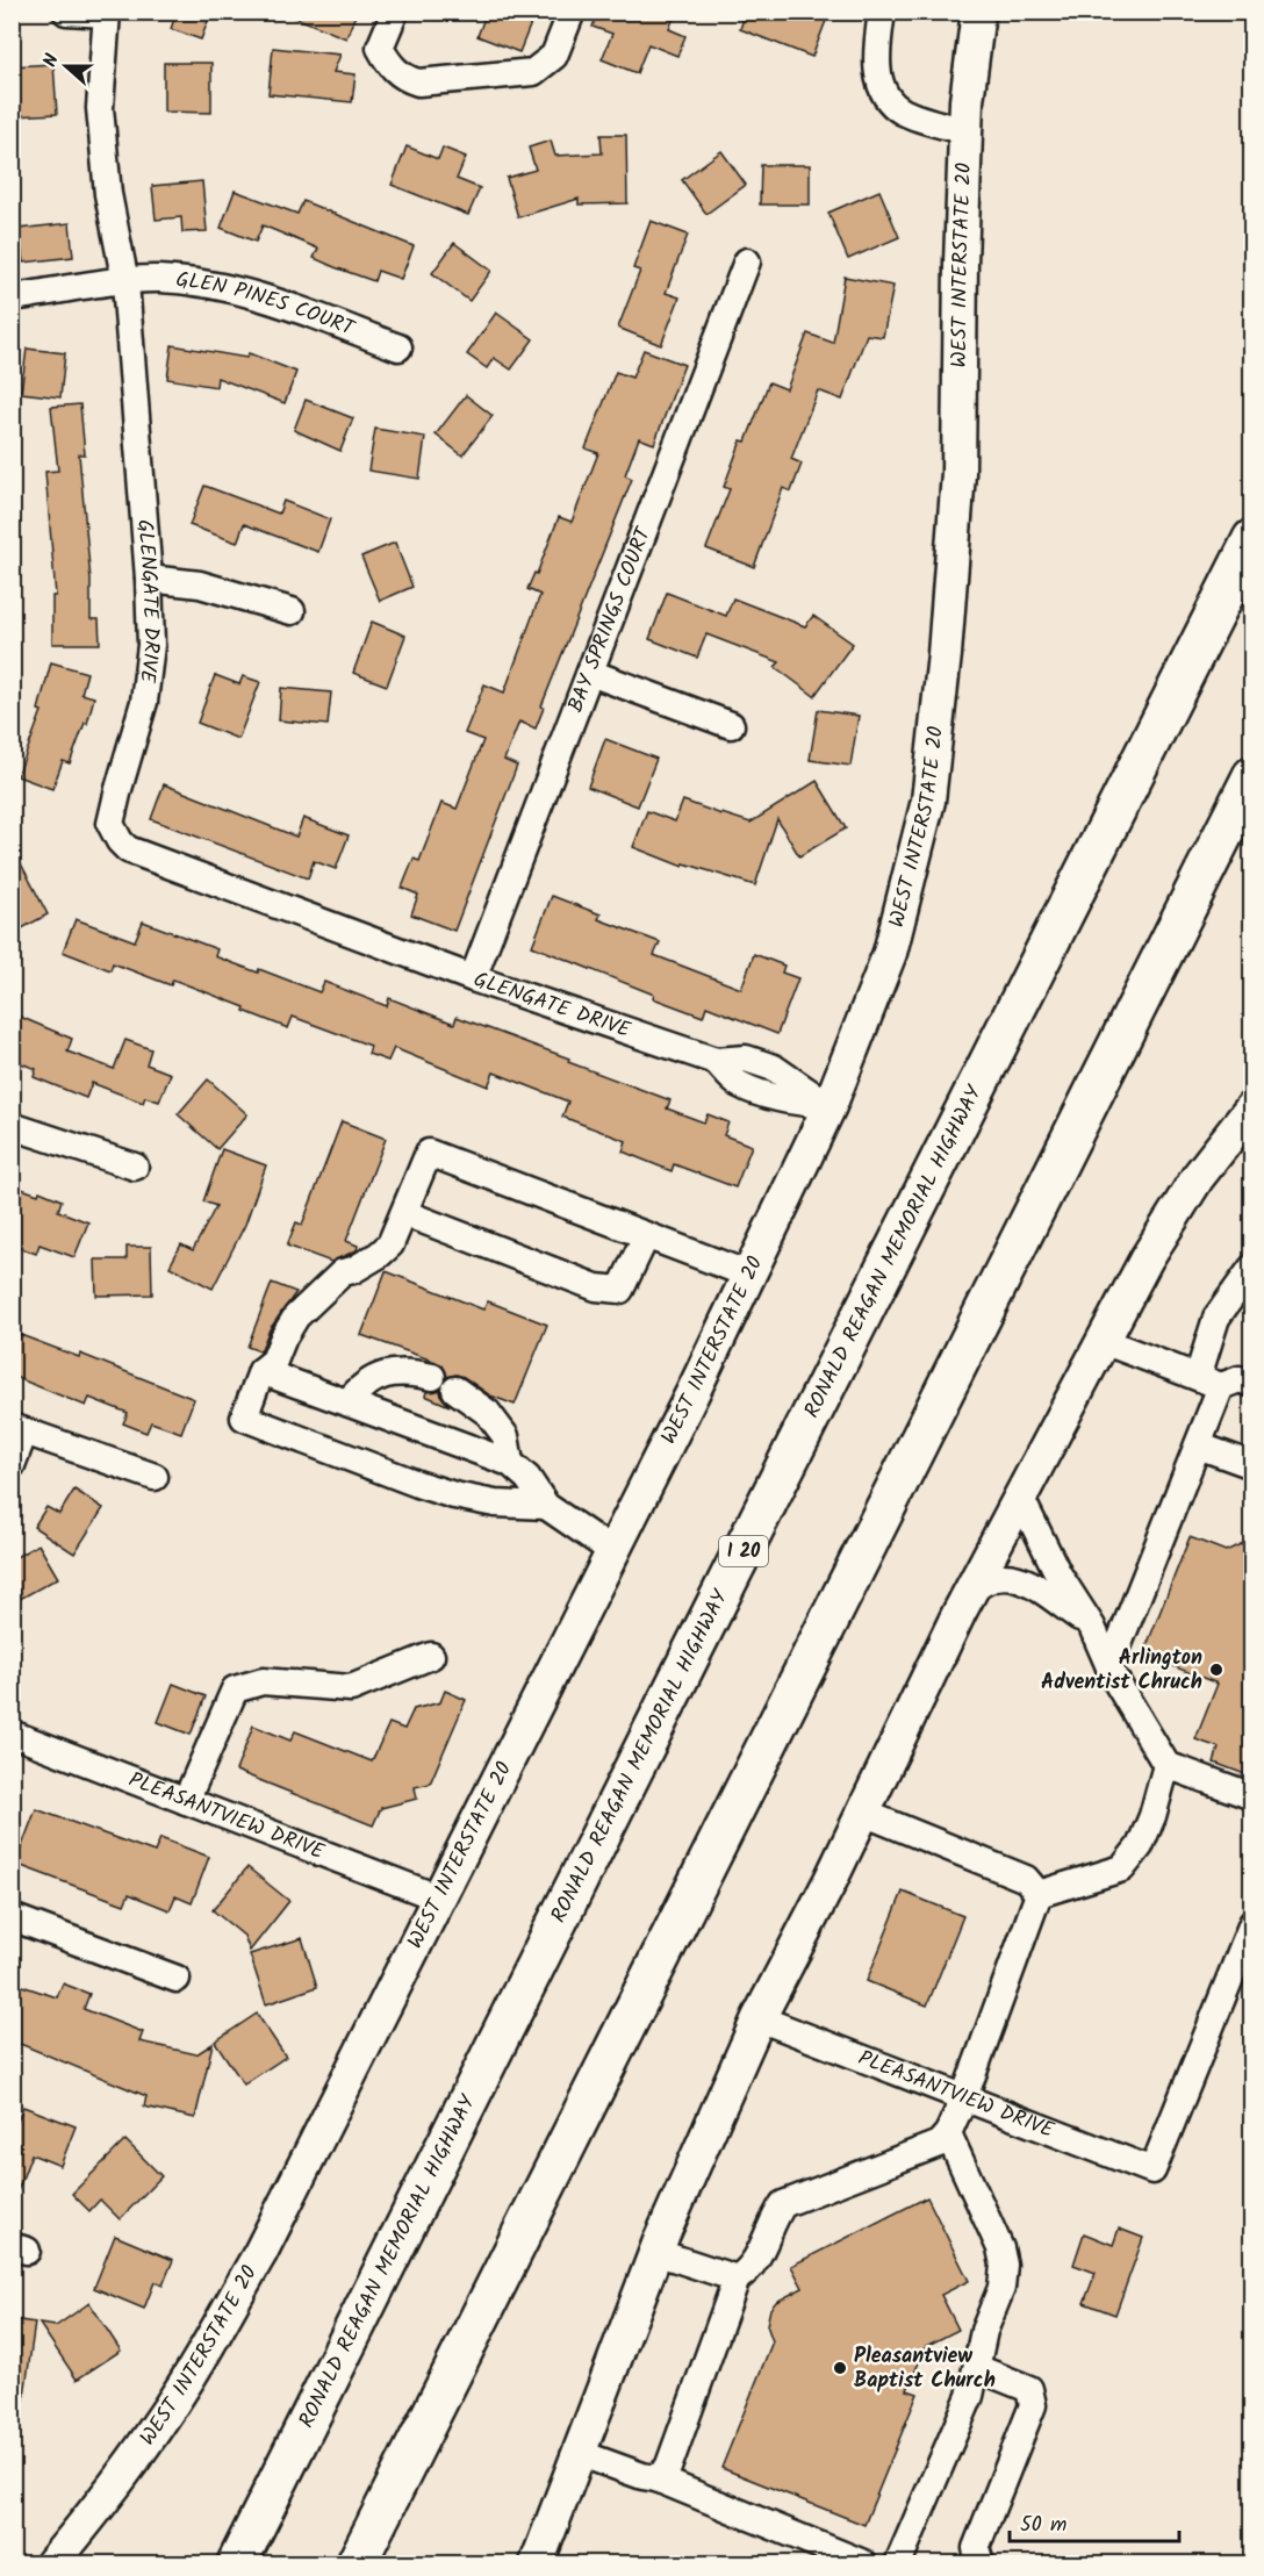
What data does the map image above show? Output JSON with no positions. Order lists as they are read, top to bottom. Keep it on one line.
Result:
{"streets":{"highway":["RONALD REAGAN MEMORIAL HIGHWAY","I 20"],"main road":["WEST INTERSTATE 20"],"street":["GLEN PINES COURT","GLENGATE DRIVE","BAY SPRINGS COURT","PLEASANTVIEW DRIVE"]},"crossings":[["WEST INTERSTATE 20","GLENGATE DRIVE"],["WEST INTERSTATE 20","PLEASANTVIEW DRIVE"],["GLEN PINES COURT","GLENGATE DRIVE"],["GLENGATE DRIVE","BAY SPRINGS COURT"]],"places":["Arlington Adventist Chruch","Pleasantview Baptist Church"],"scale_bar":"50 m","north":"left"}
